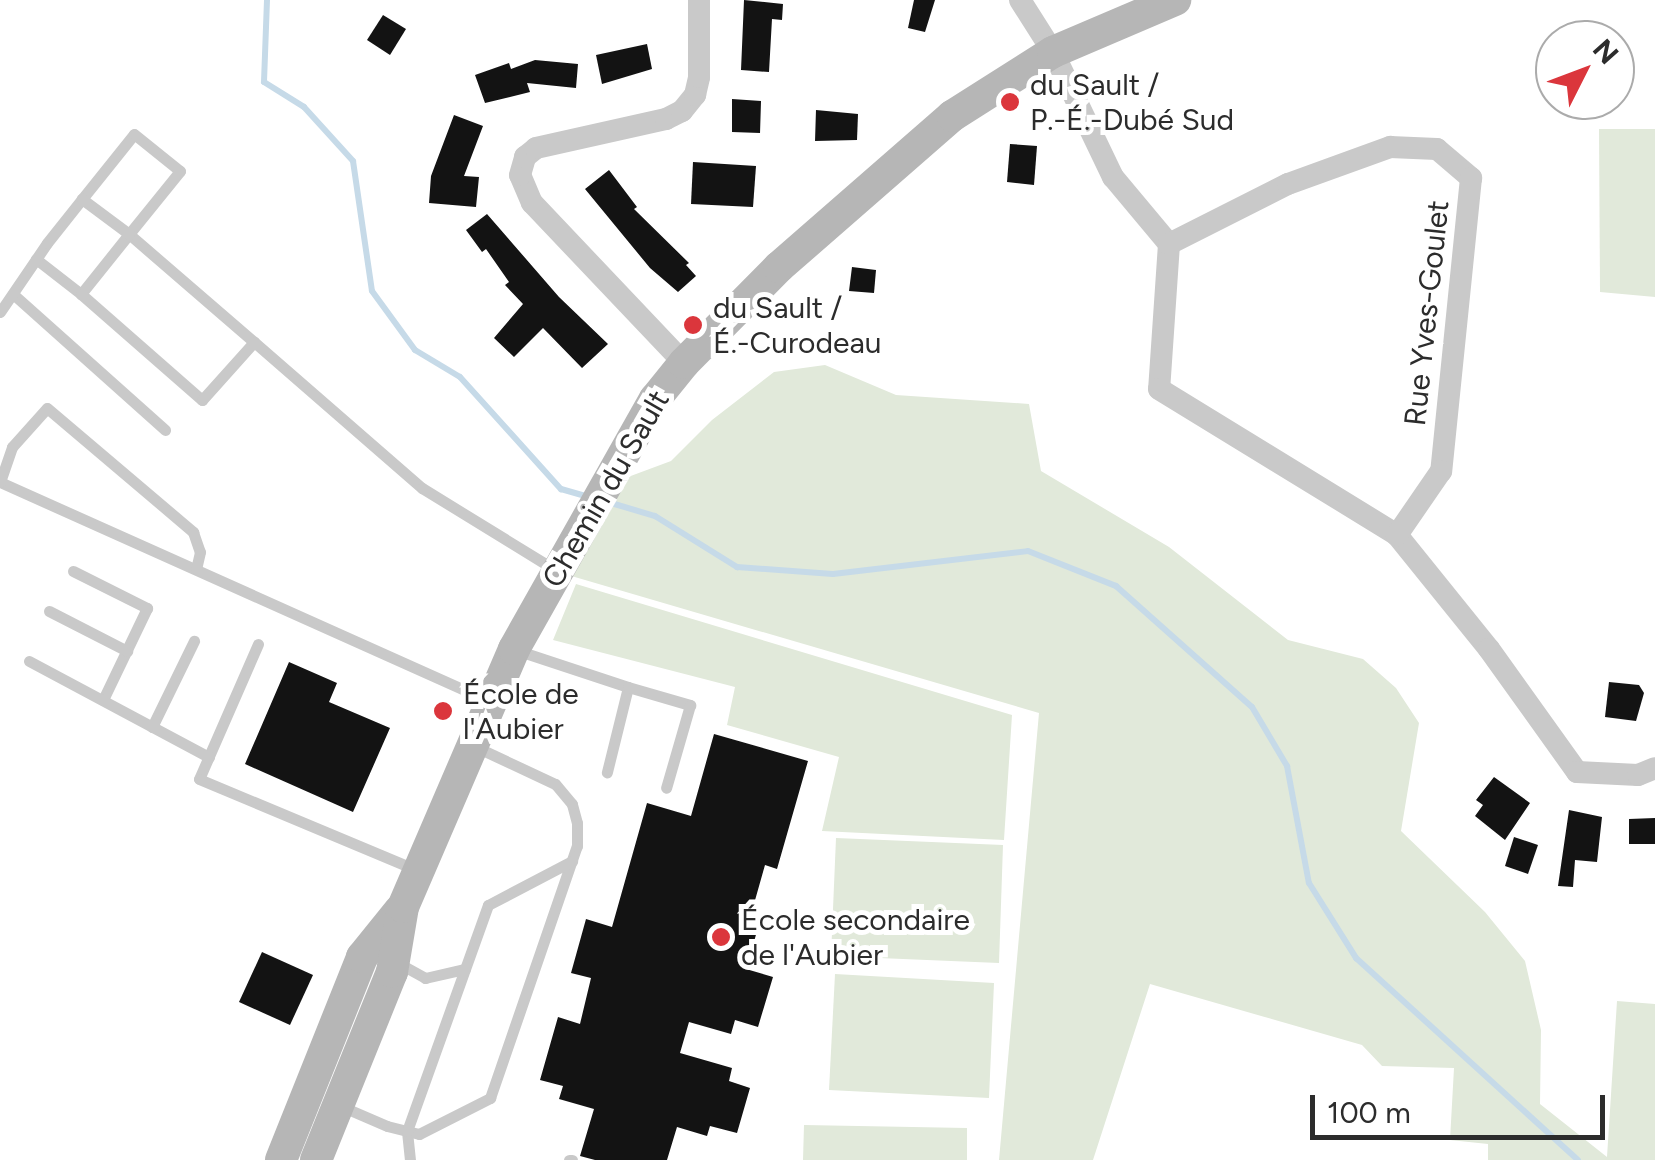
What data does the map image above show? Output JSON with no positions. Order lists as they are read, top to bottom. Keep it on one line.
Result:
{"streets":{"street":["Rue Yves-Goulet","Chemin du Sault"]},"places":["du Sault / P.-É.-Dubé Sud","du Sault / É.-Curodeau","École de l'Aubier","École secondaire de l'Aubier"],"scale_bar":"100 m","north":"top right"}
